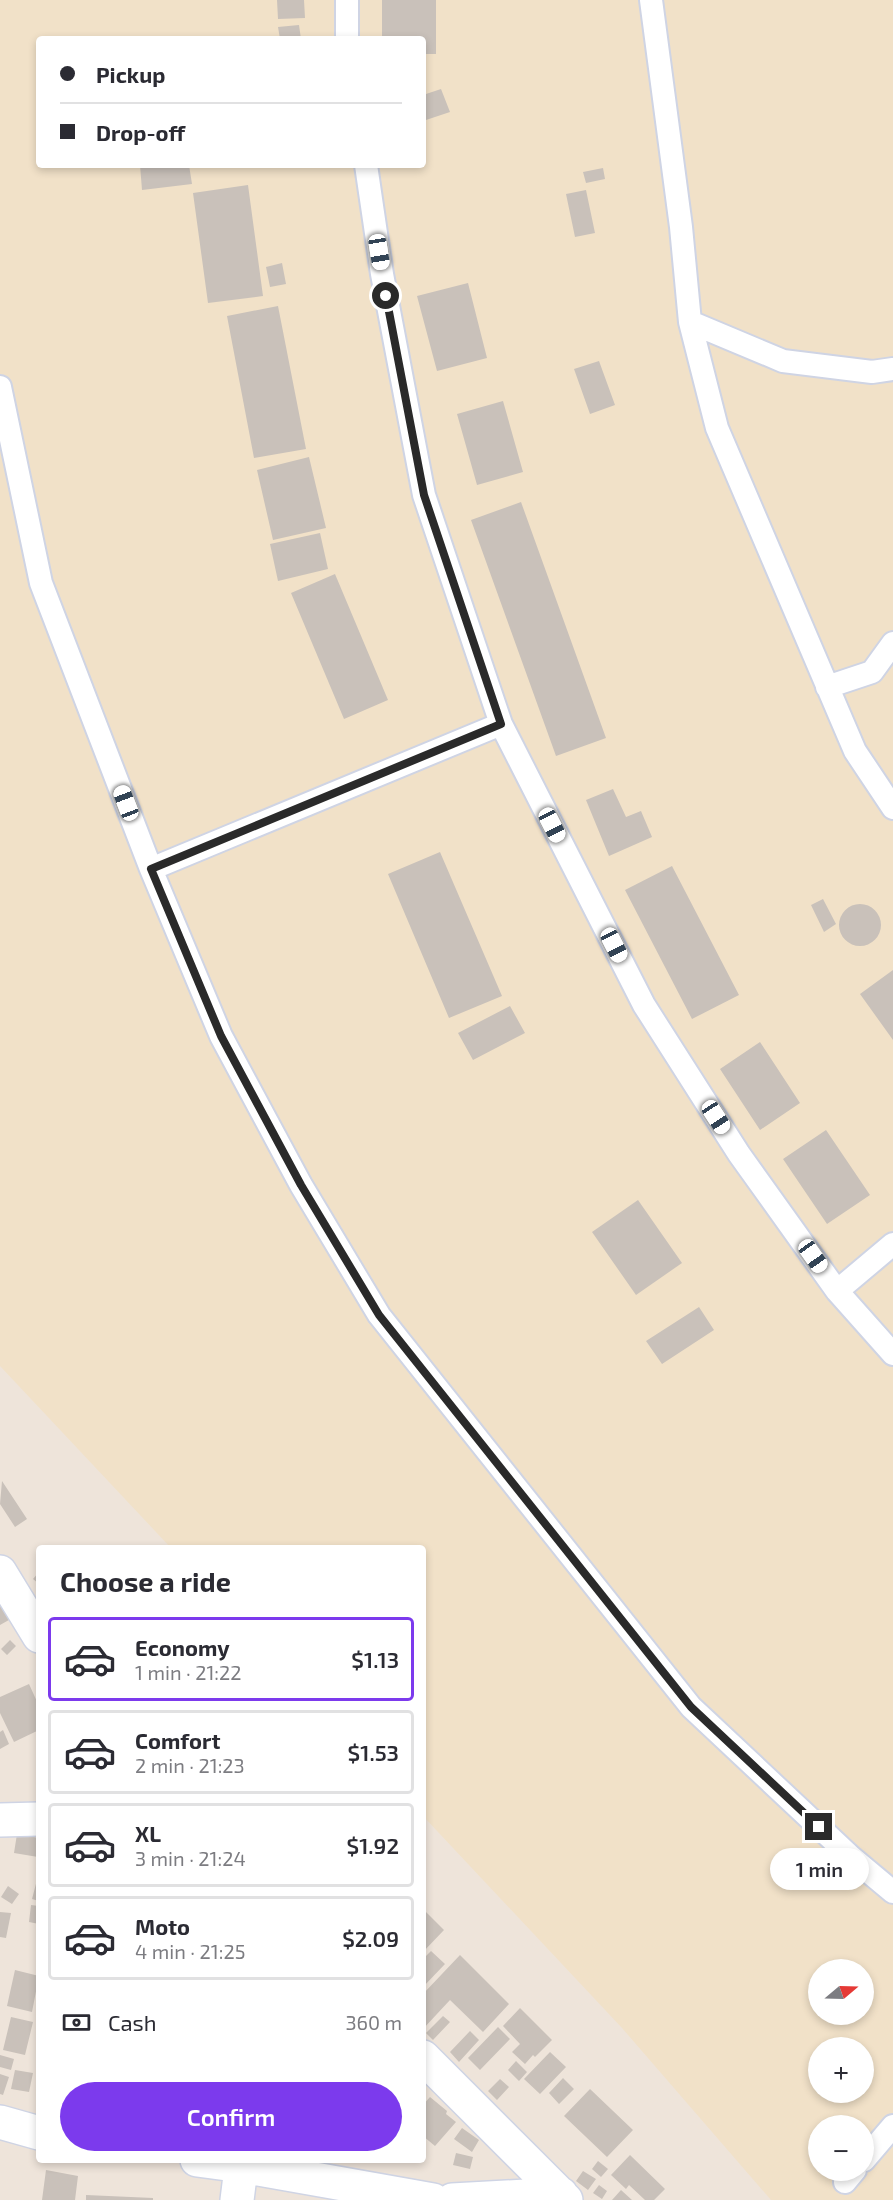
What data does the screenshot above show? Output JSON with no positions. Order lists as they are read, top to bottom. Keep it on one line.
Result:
{"north":"right","page":{"banner":["Pickup","Drop-off"],"heading":"Choose a ride","list":[{"name":"Economy","note":"1 min · 21:22","value":"$1.13"},{"name":"Comfort","note":"2 min · 21:23","value":"$1.53"},{"name":"XL","note":"3 min · 21:24","value":"$1.92"},{"name":"Moto","note":"4 min · 21:25","value":"$2.09"}],"bubble":"1 min","map_buttons":["+","−"],"pay":["Cash","360 m"],"buttons":"Confirm"}}
